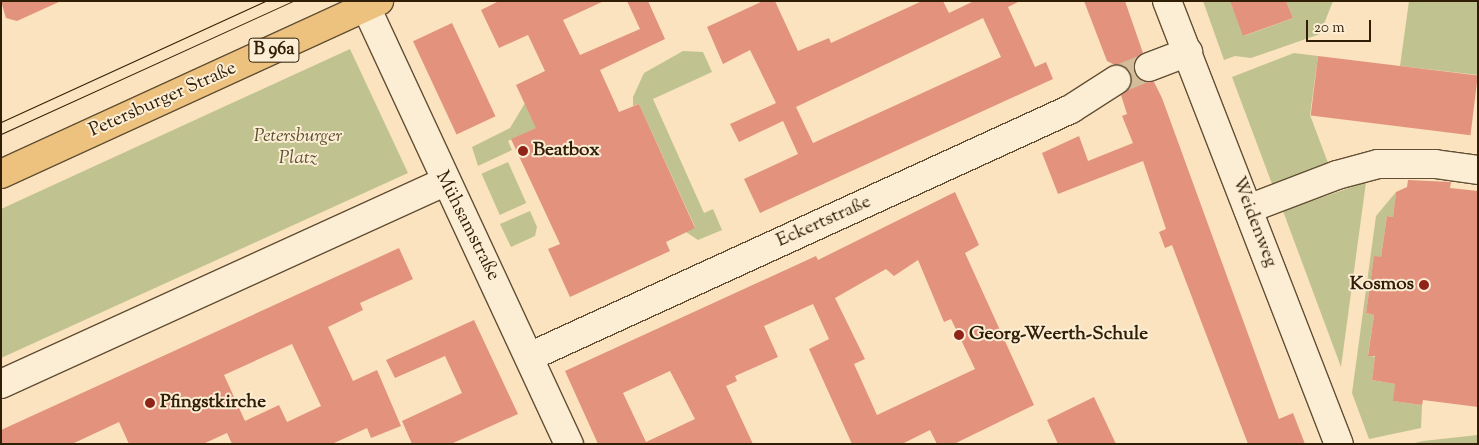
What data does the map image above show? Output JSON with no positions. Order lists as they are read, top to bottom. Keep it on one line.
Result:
{"streets":{"main road":["B 96a","Petersburger Straße"],"street":["Eckertstraße","Weidenweg","Mühsamstraße"]},"crossings":[["Petersburger Straße","Mühsamstraße"],["Eckertstraße","Mühsamstraße"]],"parks":["Petersburger Platz"],"places":["Beatbox","Kosmos","Georg-Weerth-Schule","Pfingstkirche"],"scale_bar":"20 m"}
